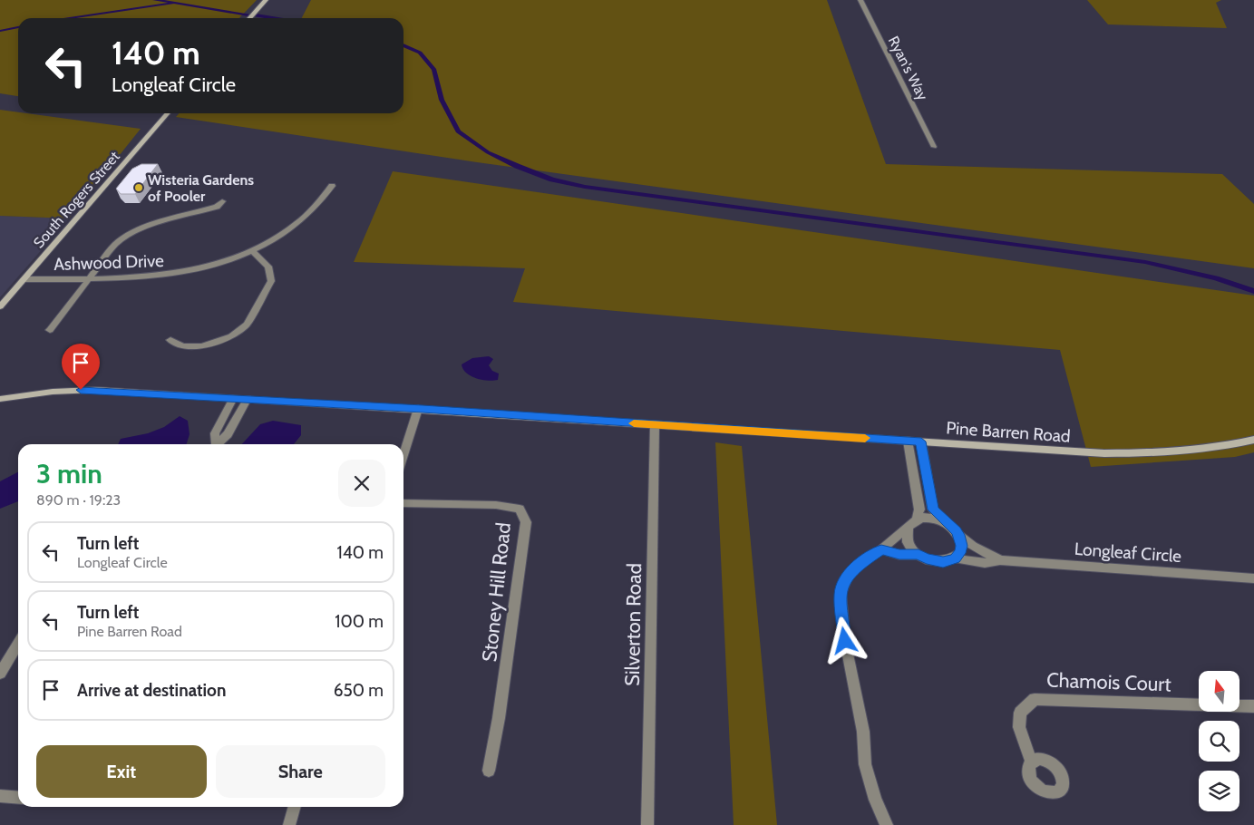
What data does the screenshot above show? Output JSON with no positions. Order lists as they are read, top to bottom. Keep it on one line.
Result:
{"streets":{"main road":["South Rogers Street","Pine Barren Road"],"street":["Ryan's Way","Ashwood Drive","Longleaf Circle","Stoney Hill Road","Silverton Road","Chamois Court"]},"crossings":[["South Rogers Street","Ashwood Drive"],["Pine Barren Road","Longleaf Circle"],["Pine Barren Road","Silverton Road"]],"places":["Wisteria Gardens of Pooler"],"north":"top","page":{"turn":["140 m","Longleaf Circle"],"heading":["3 min","890 m · 19:23"],"list":[{"name":"Turn left","note":"Longleaf Circle","value":"140 m"},{"name":"Turn left","note":"Pine Barren Road","value":"100 m"},{"name":"Arrive at destination","value":"650 m"}],"buttons":["Exit","Share"]}}
